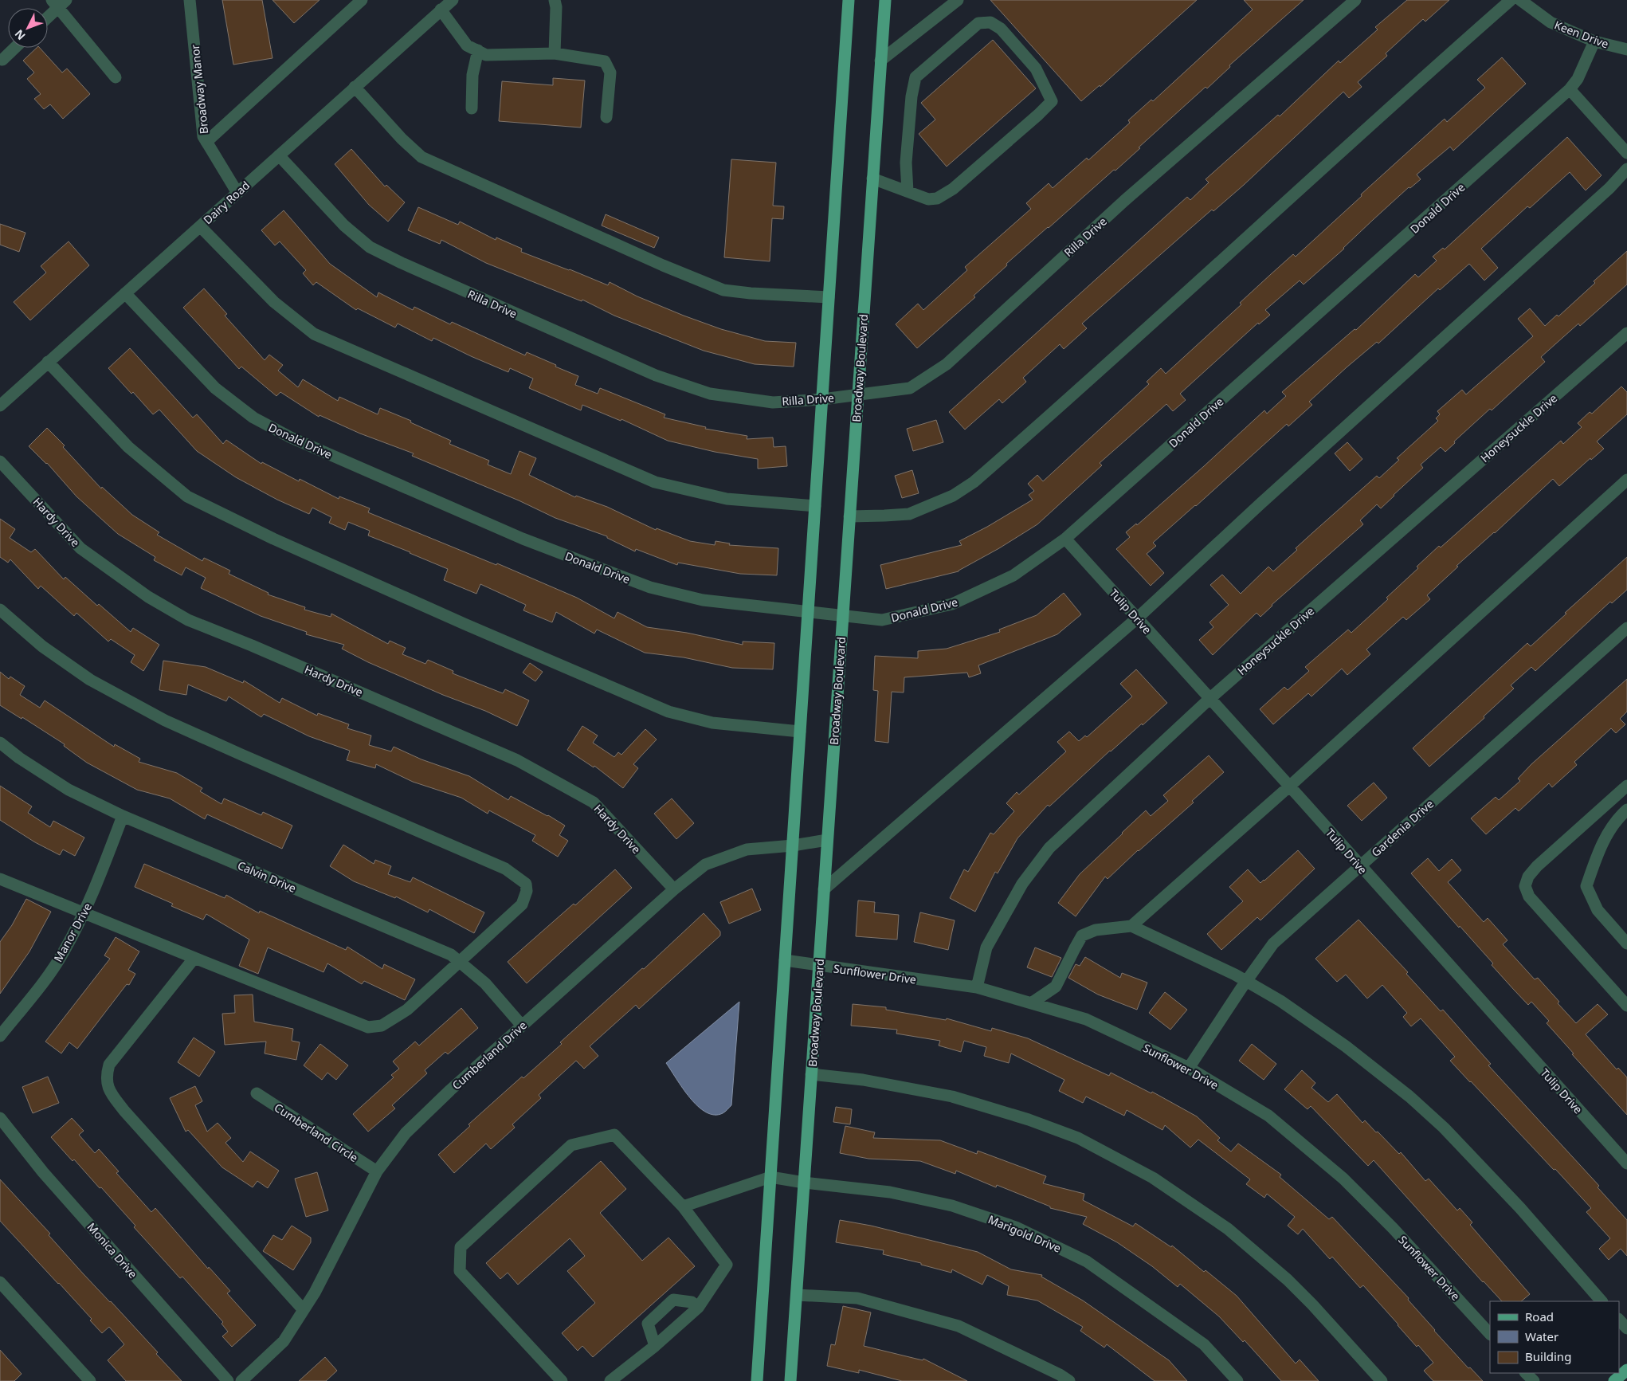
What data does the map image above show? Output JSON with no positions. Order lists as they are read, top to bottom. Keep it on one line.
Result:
{"streets":{"main road":["Broadway Boulevard"],"street":["Keen Drive","Broadway Manor","Dairy Road","Donald Drive","Rilla Drive","Honeysuckle Drive","Hardy Drive","Tulip Drive","Gardenia Drive","Calvin Drive","Manor Drive","Sunflower Drive","Cumberland Drive","Cumberland Circle","Marigold Drive","Monica Drive"]},"crossings":[["Keen Drive","Donald Drive"],["Broadway Manor","Dairy Road"],["Dairy Road","Donald Drive"],["Dairy Road","Rilla Drive"],["Donald Drive","Broadway Boulevard"],["Donald Drive","Tulip Drive"],["Rilla Drive","Broadway Boulevard"],["Broadway Boulevard","Sunflower Drive"],["Broadway Boulevard","Cumberland Drive"],["Broadway Boulevard","Marigold Drive"],["Honeysuckle Drive","Tulip Drive"],["Honeysuckle Drive","Sunflower Drive"],["Hardy Drive","Cumberland Drive"],["Tulip Drive","Gardenia Drive"],["Gardenia Drive","Sunflower Drive"],["Calvin Drive","Manor Drive"],["Calvin Drive","Cumberland Drive"],["Cumberland Drive","Cumberland Circle"]],"legend":["Road","Water","Building"],"north":"bottom left"}
